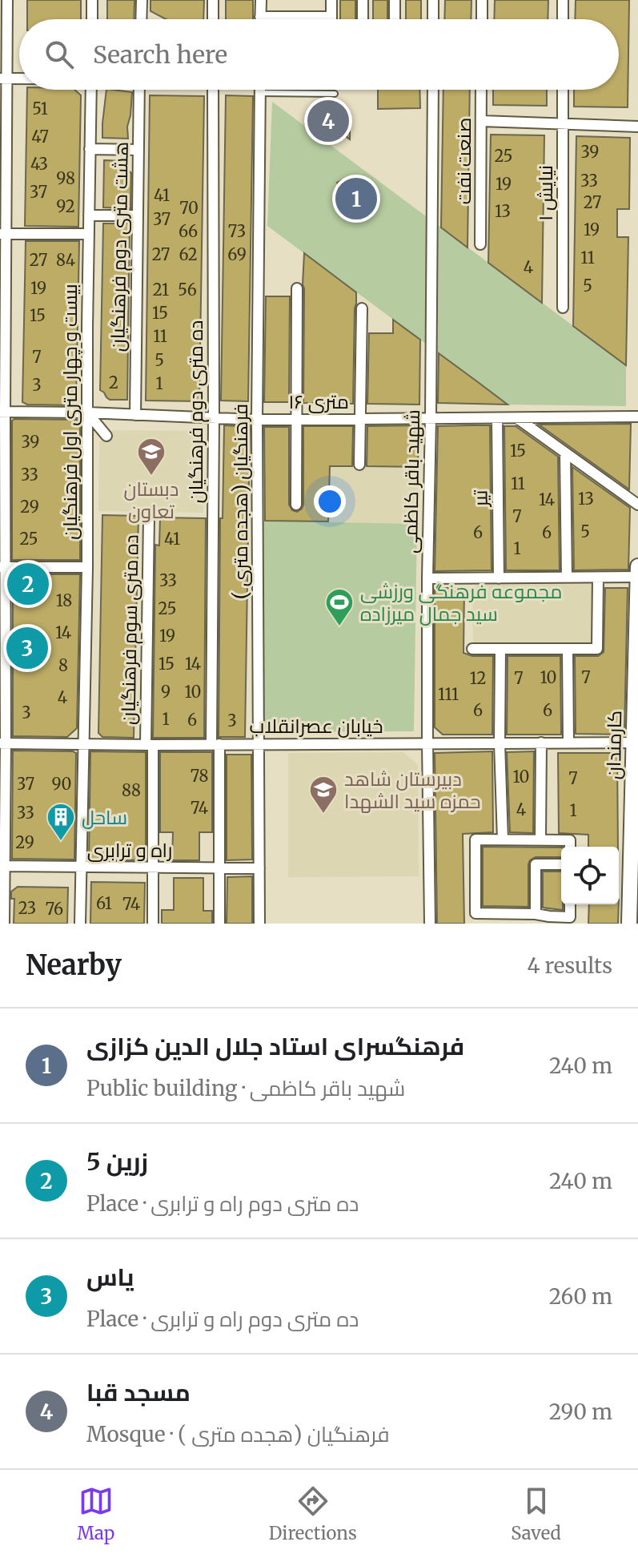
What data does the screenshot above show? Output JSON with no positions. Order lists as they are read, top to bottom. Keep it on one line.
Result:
{"streets":{"main road":["کارمندان"],"street":["صنعت نفت","نیایش ۱","هشت متری دوم فرهنگیان","۱۶ متری","بیست و چهار متری اول فرهنگیان","ده متری دوم فرهنگیان","شهید باقر کاظمی","تیر","فرهنگیان (هجده متری )","ده متری سوم فرهنگیان","خیابان عصرانقلاب","راه و ترابری"]},"crossings":[["هشت متری دوم فرهنگیان","۱۶ متری"],["۱۶ متری","بیست و چهار متری اول فرهنگیان"],["۱۶ متری","ده متری دوم فرهنگیان"],["۱۶ متری","شهید باقر کاظمی"],["۱۶ متری","تیر"],["۱۶ متری","فرهنگیان (هجده متری )"],["بیست و چهار متری اول فرهنگیان","خیابان عصرانقلاب"],["بیست و چهار متری اول فرهنگیان","راه و ترابری"],["ده متری دوم فرهنگیان","خیابان عصرانقلاب"],["ده متری دوم فرهنگیان","راه و ترابری"],["شهید باقر کاظمی","خیابان عصرانقلاب"],["فرهنگیان (هجده متری )","خیابان عصرانقلاب"],["فرهنگیان (هجده متری )","راه و ترابری"],["ده متری سوم فرهنگیان","خیابان عصرانقلاب"],["ده متری سوم فرهنگیان","راه و ترابری"],["خیابان عصرانقلاب","کارمندان"]],"places":{"school or university":["دبستان تعاون","دبیرستان شاهد حمزه سید الشهدا"],"sports":["مجموعه فرهنگی ورزشی سید جمال میرزاده"],"building":["ساحل"]},"house_numbers":["51","47","39","25","43","98","33","19","37","41","27","92","70","13","37","19","66","73","27","62","69","11","27","84","4","5","19","21","56","15","15","11","7","5","2","1","3","39","15","33","11","13","14","29","7","5","6","6","25","41","1","33","18","25","14","19","15","14","8","10","7","12","7","9","10","111","4","6","6","3","1","6","3","78","10","7","37","90","88","74","4","1","33","29","61","74","23","76"],"page":{"search":"Search here","pins":["4","1","2","3"],"heading":["Nearby","4 results"],"list":[{"mark":"1","name":"فرهنگسرای استاد جلال الدین کزازی","note":"Public building · شهید باقر کاظمی","value":"240 m"},{"mark":"2","name":"زرین 5","note":"Place · ده متری دوم راه و ترابری","value":"240 m"},{"mark":"3","name":"یاس","note":"Place · ده متری دوم راه و ترابری","value":"260 m"},{"mark":"4","name":"مسجد قبا","note":"Mosque · فرهنگیان (هجده متری )","value":"290 m"}],"nav":["Map","Directions","Saved"]}}
